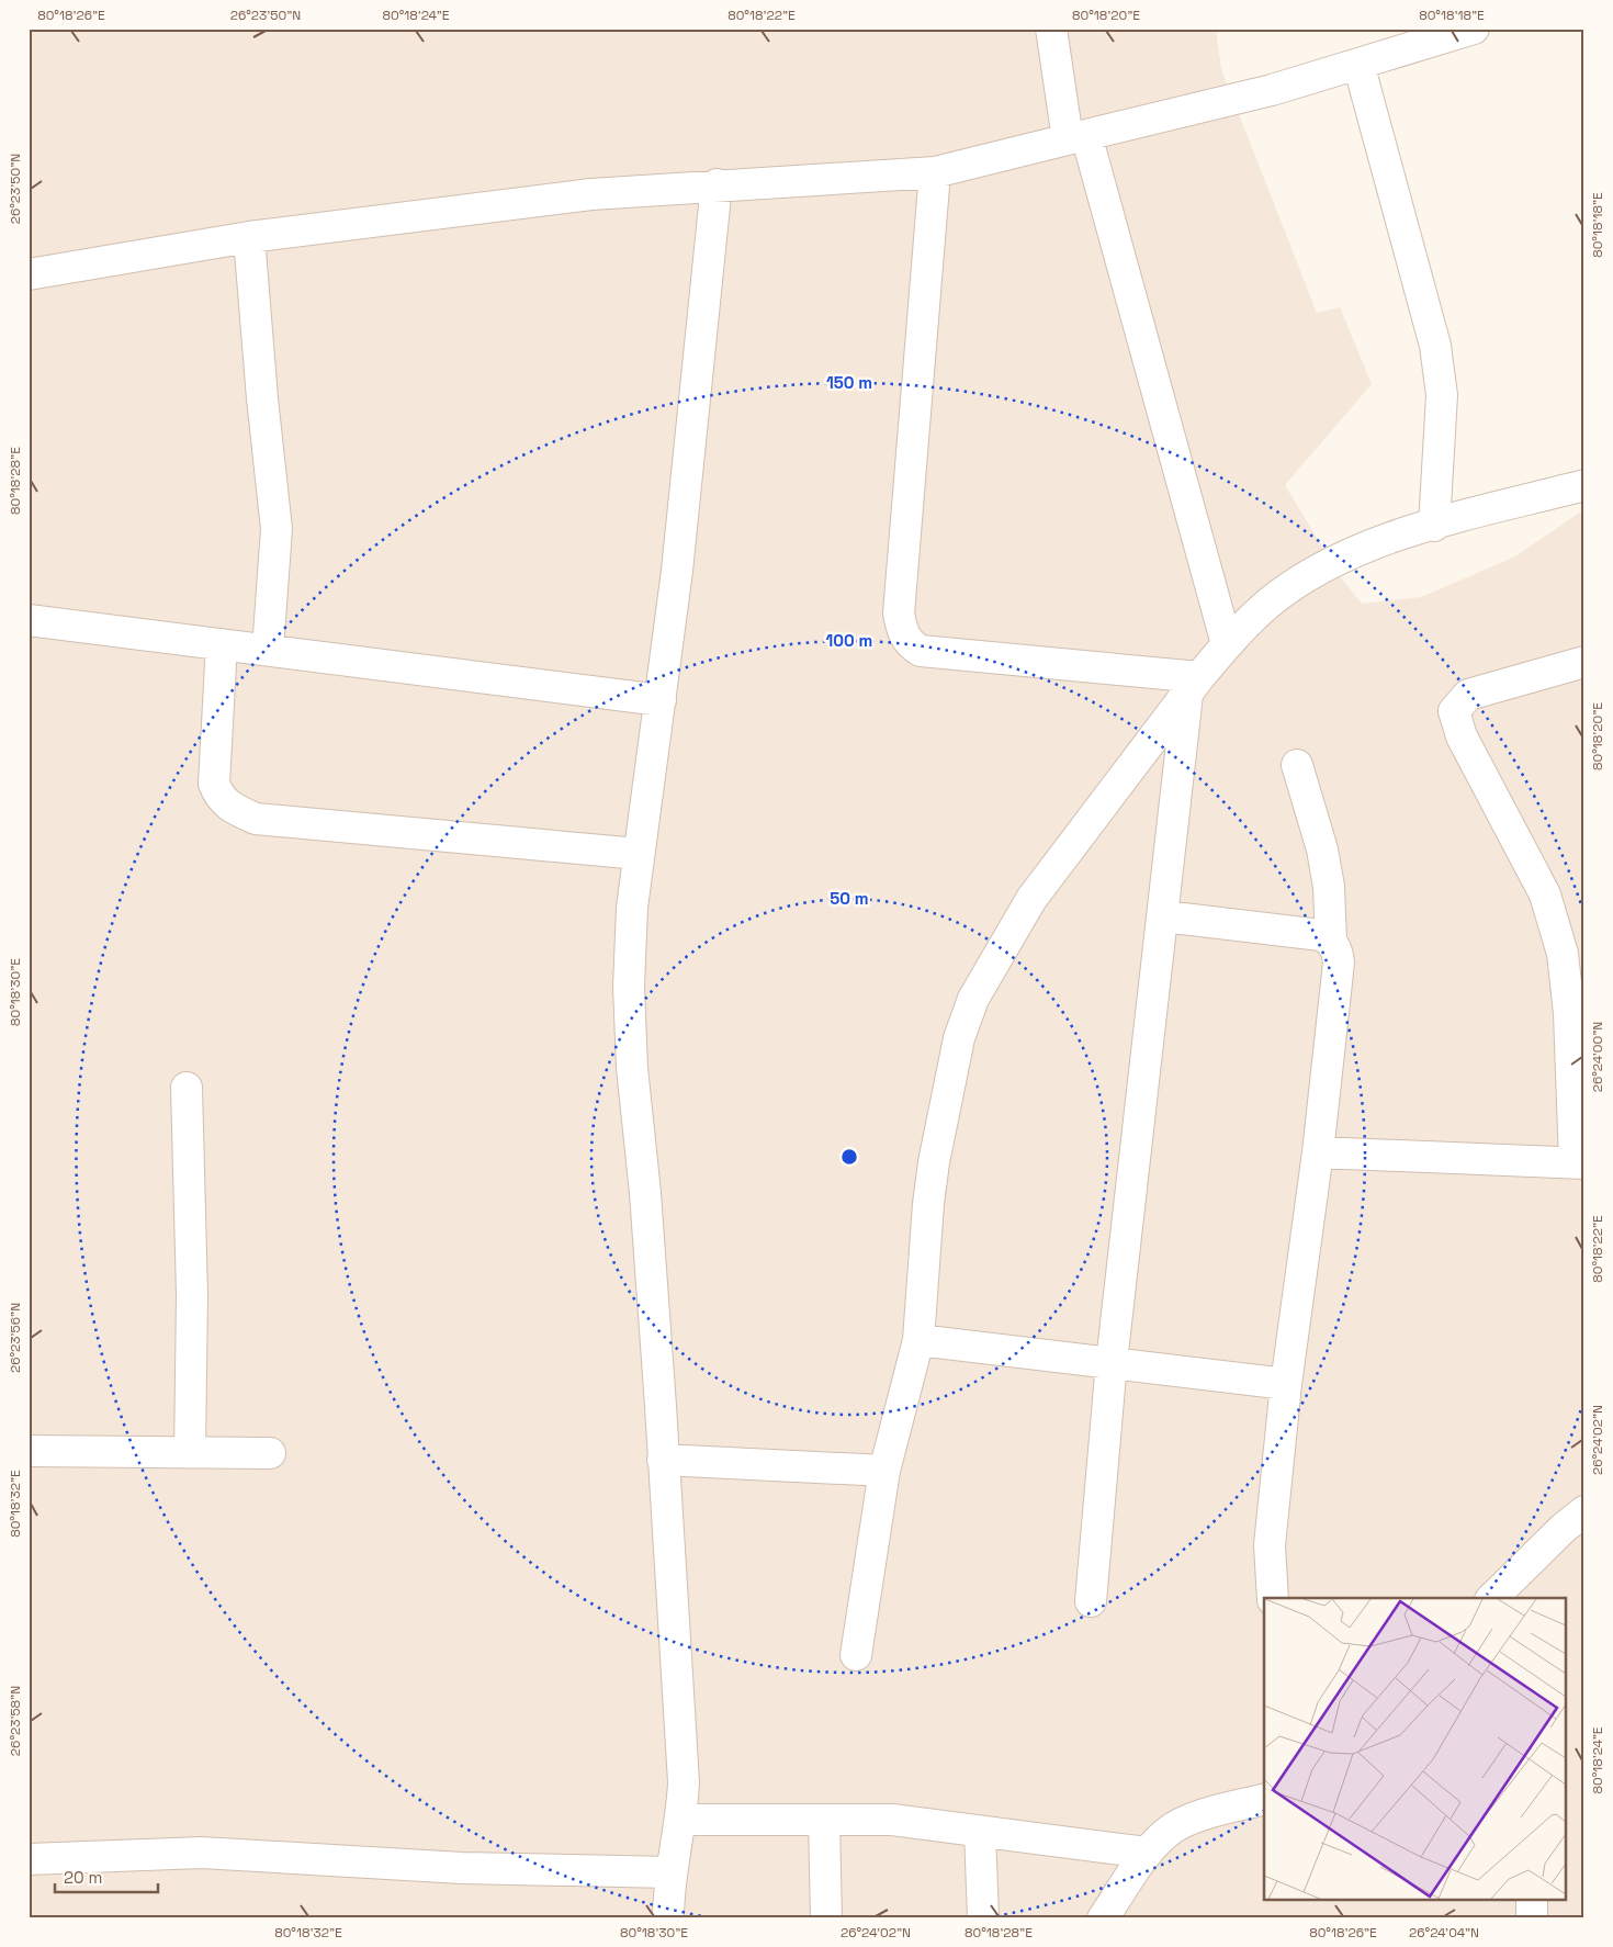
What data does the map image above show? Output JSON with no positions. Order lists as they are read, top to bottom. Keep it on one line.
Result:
{"scale_bar":"20 m","coordinates":["80°18'26\"E","26°23'50\"N","80°18'24\"E","80°18'22\"E","80°18'20\"E","80°18'18\"E","80°18'28\"E","80°18'30\"E","26°24'00\"N","26°23'56\"N","26°24'02\"N","80°18'32\"E","26°23'58\"N","26°24'04\"N"],"rings":["150 m","100 m","50 m"]}
